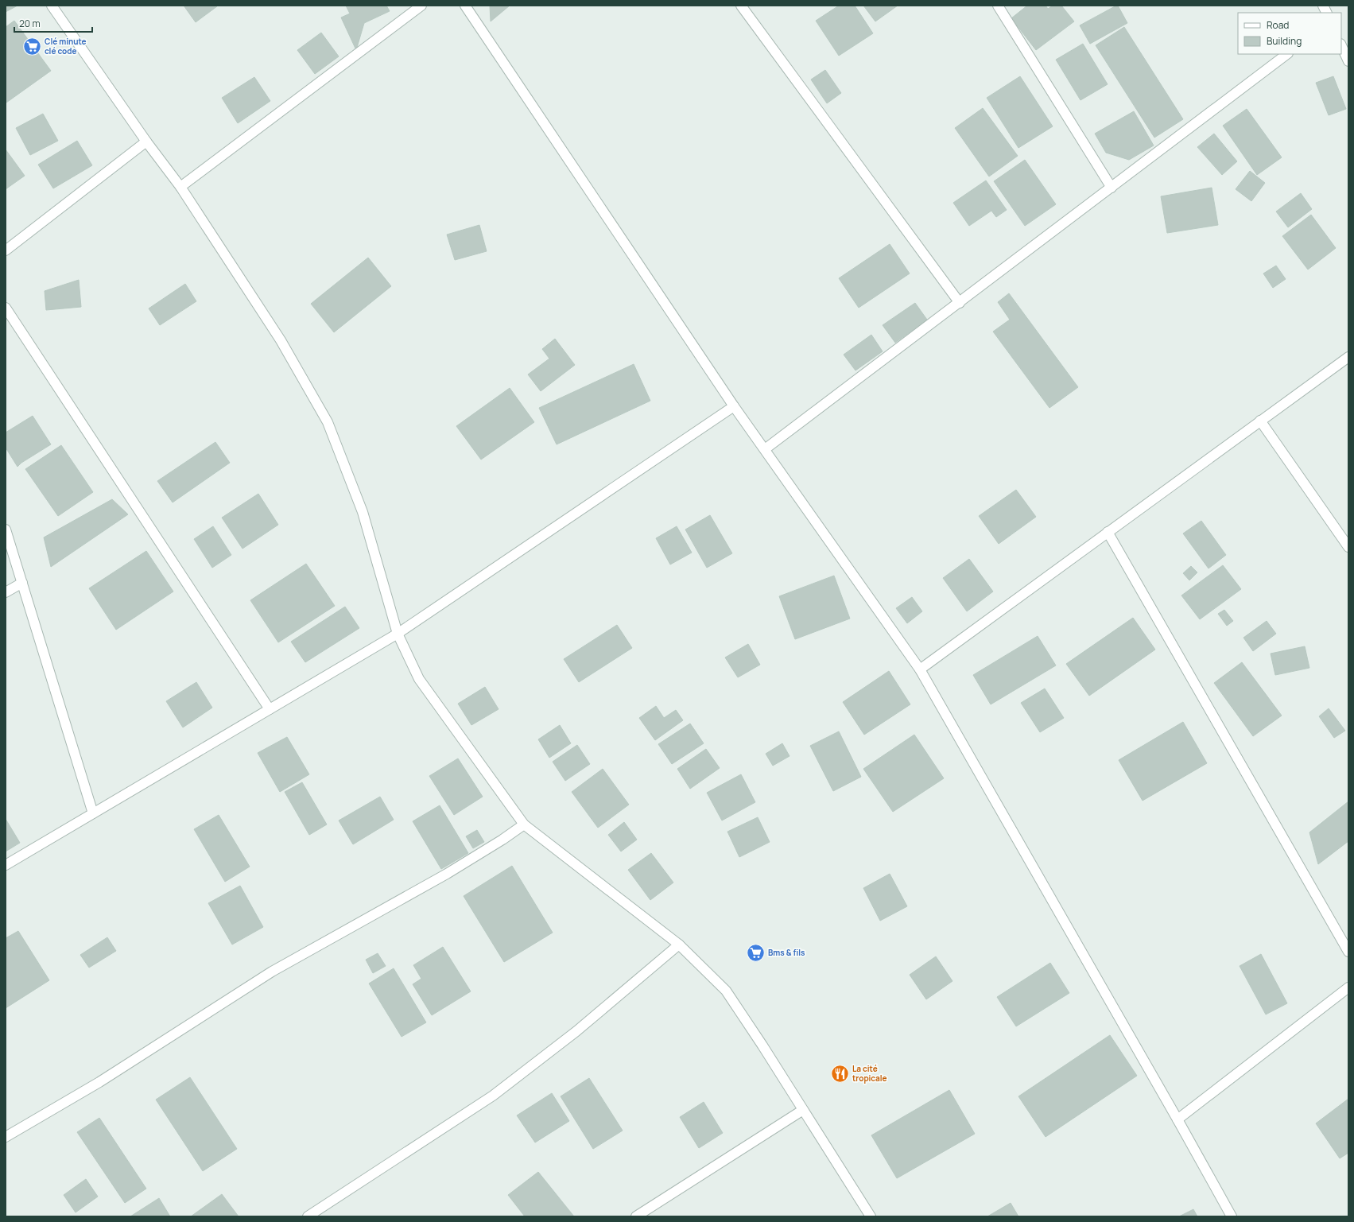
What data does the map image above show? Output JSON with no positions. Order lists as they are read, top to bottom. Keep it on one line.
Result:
{"places":{"supermarket":["Clé minute clé code","Bms & fils"],"restaurant":["La cité tropicale"]},"legend":["Road","Building"],"scale_bar":"20 m"}
